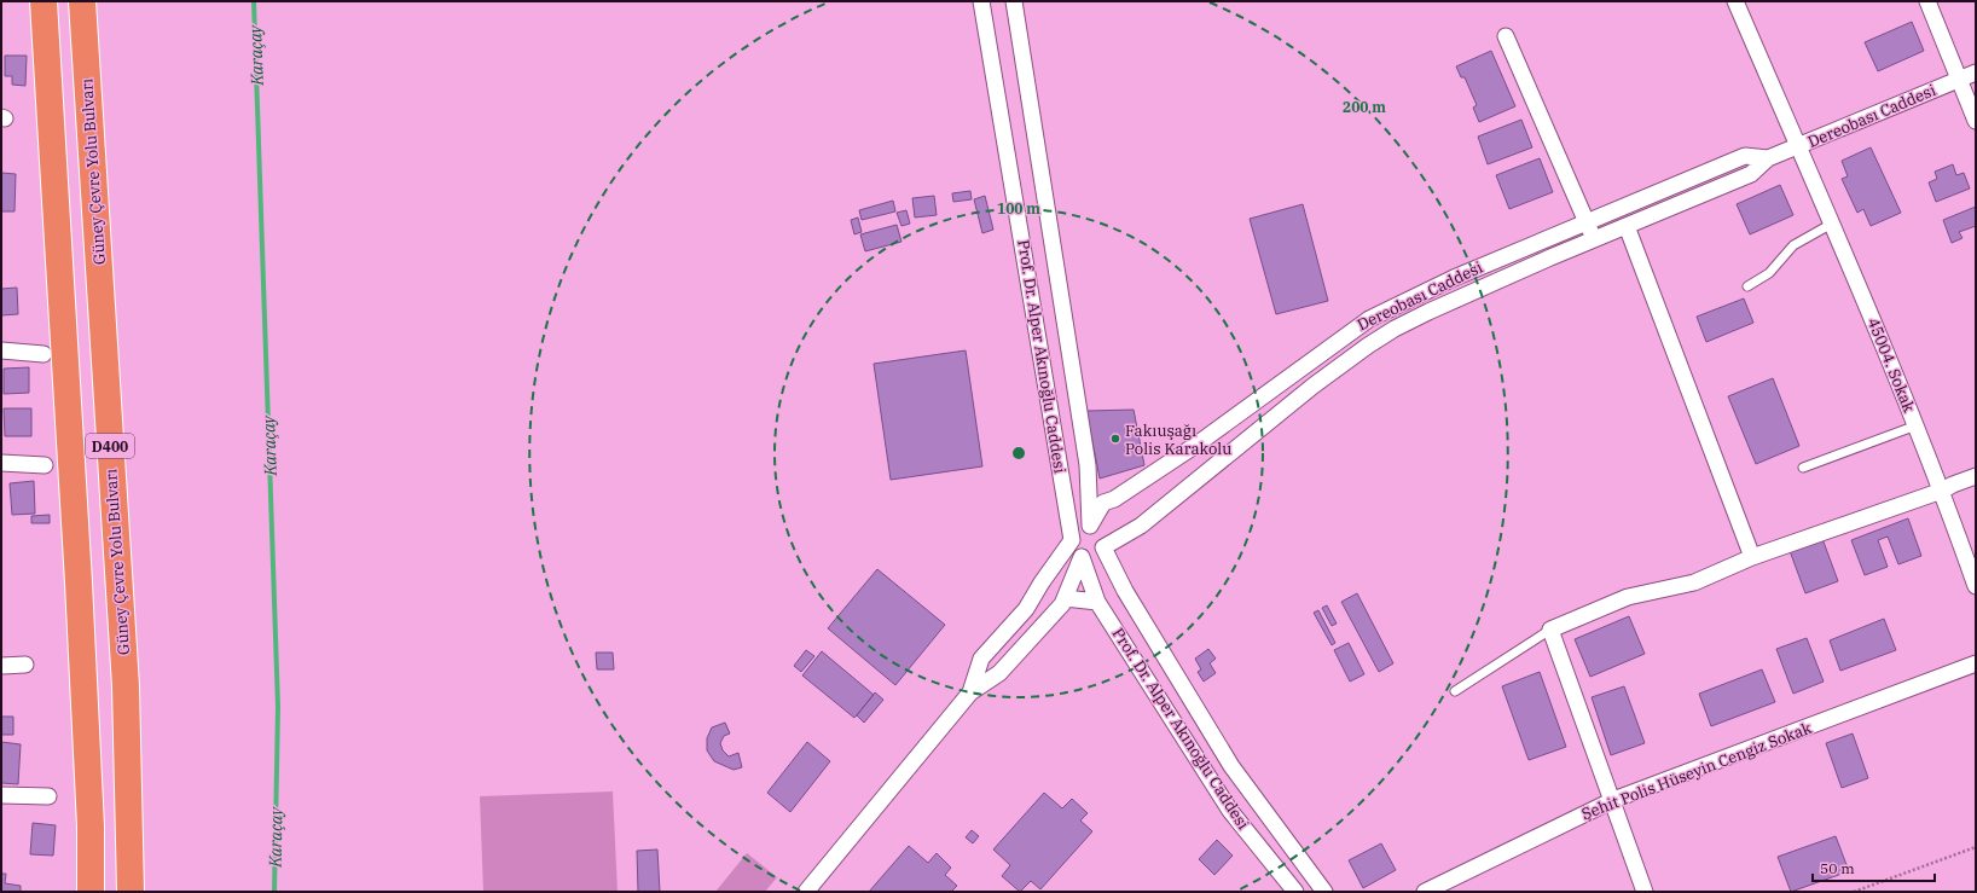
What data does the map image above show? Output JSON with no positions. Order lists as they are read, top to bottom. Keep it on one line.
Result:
{"streets":{"highway":["Güney Çevre Yolu Bulvarı","D400"],"street":["Dereobası Caddesi","Prof. Dr. Alper Akınoğlu Caddesi","45004. Sokak","Şehit Polis Hüseyin Cengiz Sokak"]},"crossings":[["Dereobası Caddesi","Prof. Dr. Alper Akınoğlu Caddesi"],["Dereobası Caddesi","45004. Sokak"]],"water":["Karaçay"],"places":["Fakıuşağı Polis Karakolu"],"scale_bar":"50 m","rings":["200 m","100 m"]}
